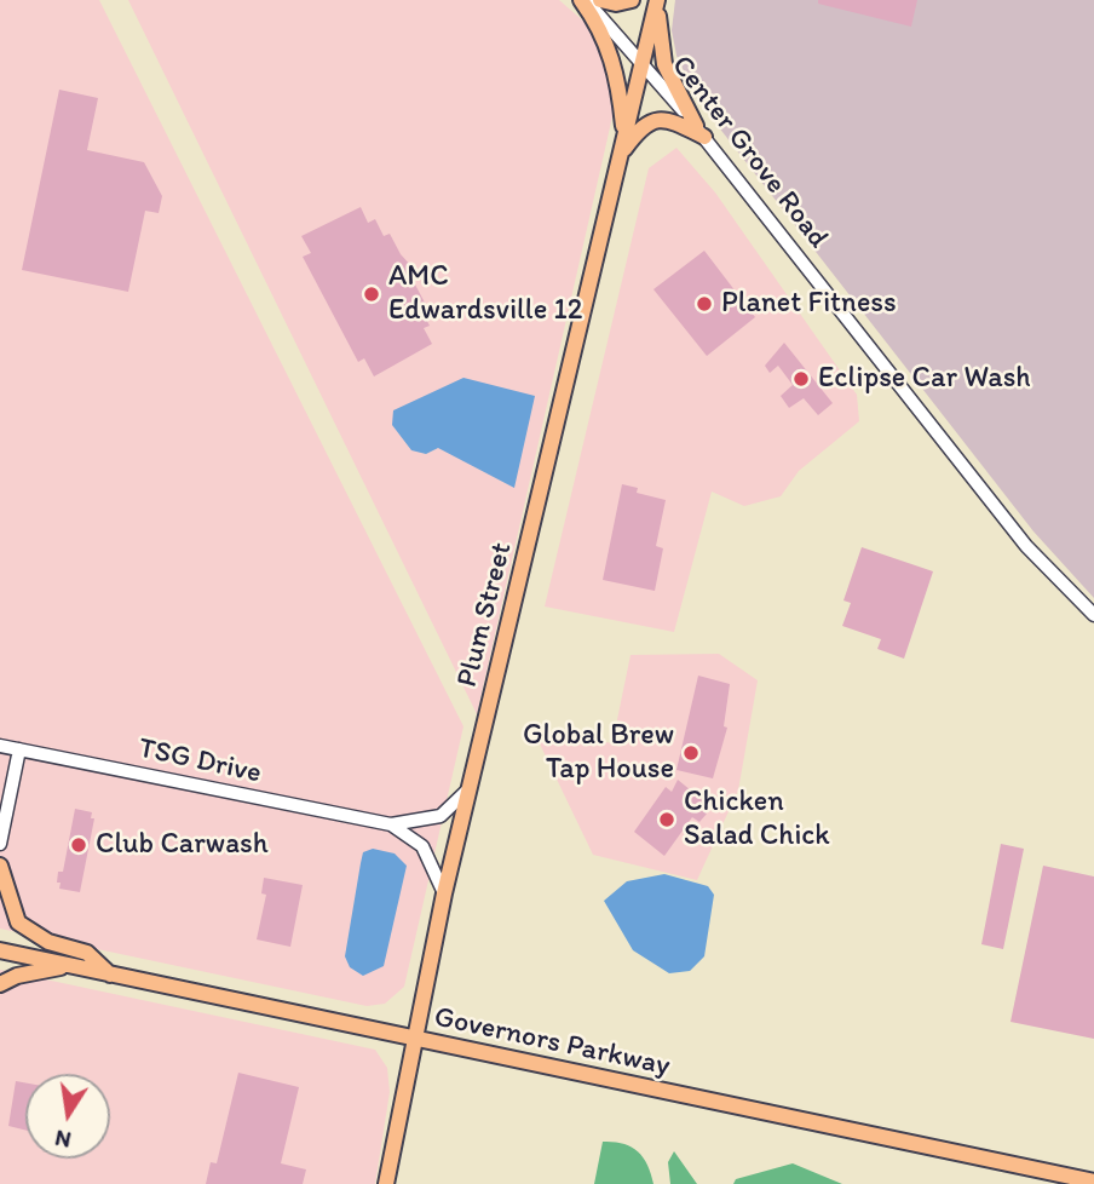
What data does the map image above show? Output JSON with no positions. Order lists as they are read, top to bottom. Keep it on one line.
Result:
{"streets":{"main road":["Plum Street","Governors Parkway"],"street":["Center Grove Road","TSG Drive"]},"crossings":[["Center Grove Road","Plum Street"],["Plum Street","TSG Drive"],["Plum Street","Governors Parkway"]],"places":["AMC Edwardsville 12","Planet Fitness","Eclipse Car Wash","Global Brew Tap House","Chicken Salad Chick","Club Carwash"],"north":"bottom"}
